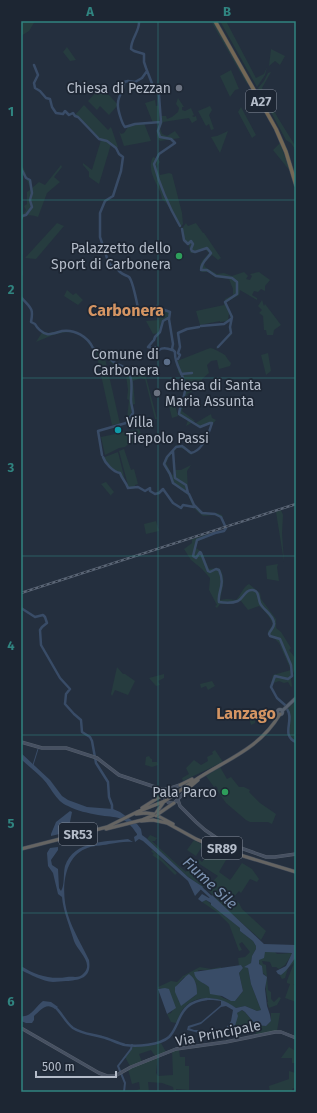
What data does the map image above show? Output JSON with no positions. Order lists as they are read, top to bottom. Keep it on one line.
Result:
{"streets":{"highway":["A27","SR53","SR89"],"main road":["Via Principale"]},"crossings":[["SR53","SR89"]],"districts":["Carbonera","Lanzago"],"water":["Fiume Sile"],"places":["Chiesa di Pezzan","Palazzetto dello Sport di Carbonera","Comune di Carbonera","chiesa di Santa Maria Assunta","Villa Tiepolo Passi","Pala Parco"],"scale_bar":"500 m","grid":{"columns":["A","B"],"rows":["1","2","3","4","5","6"]}}
